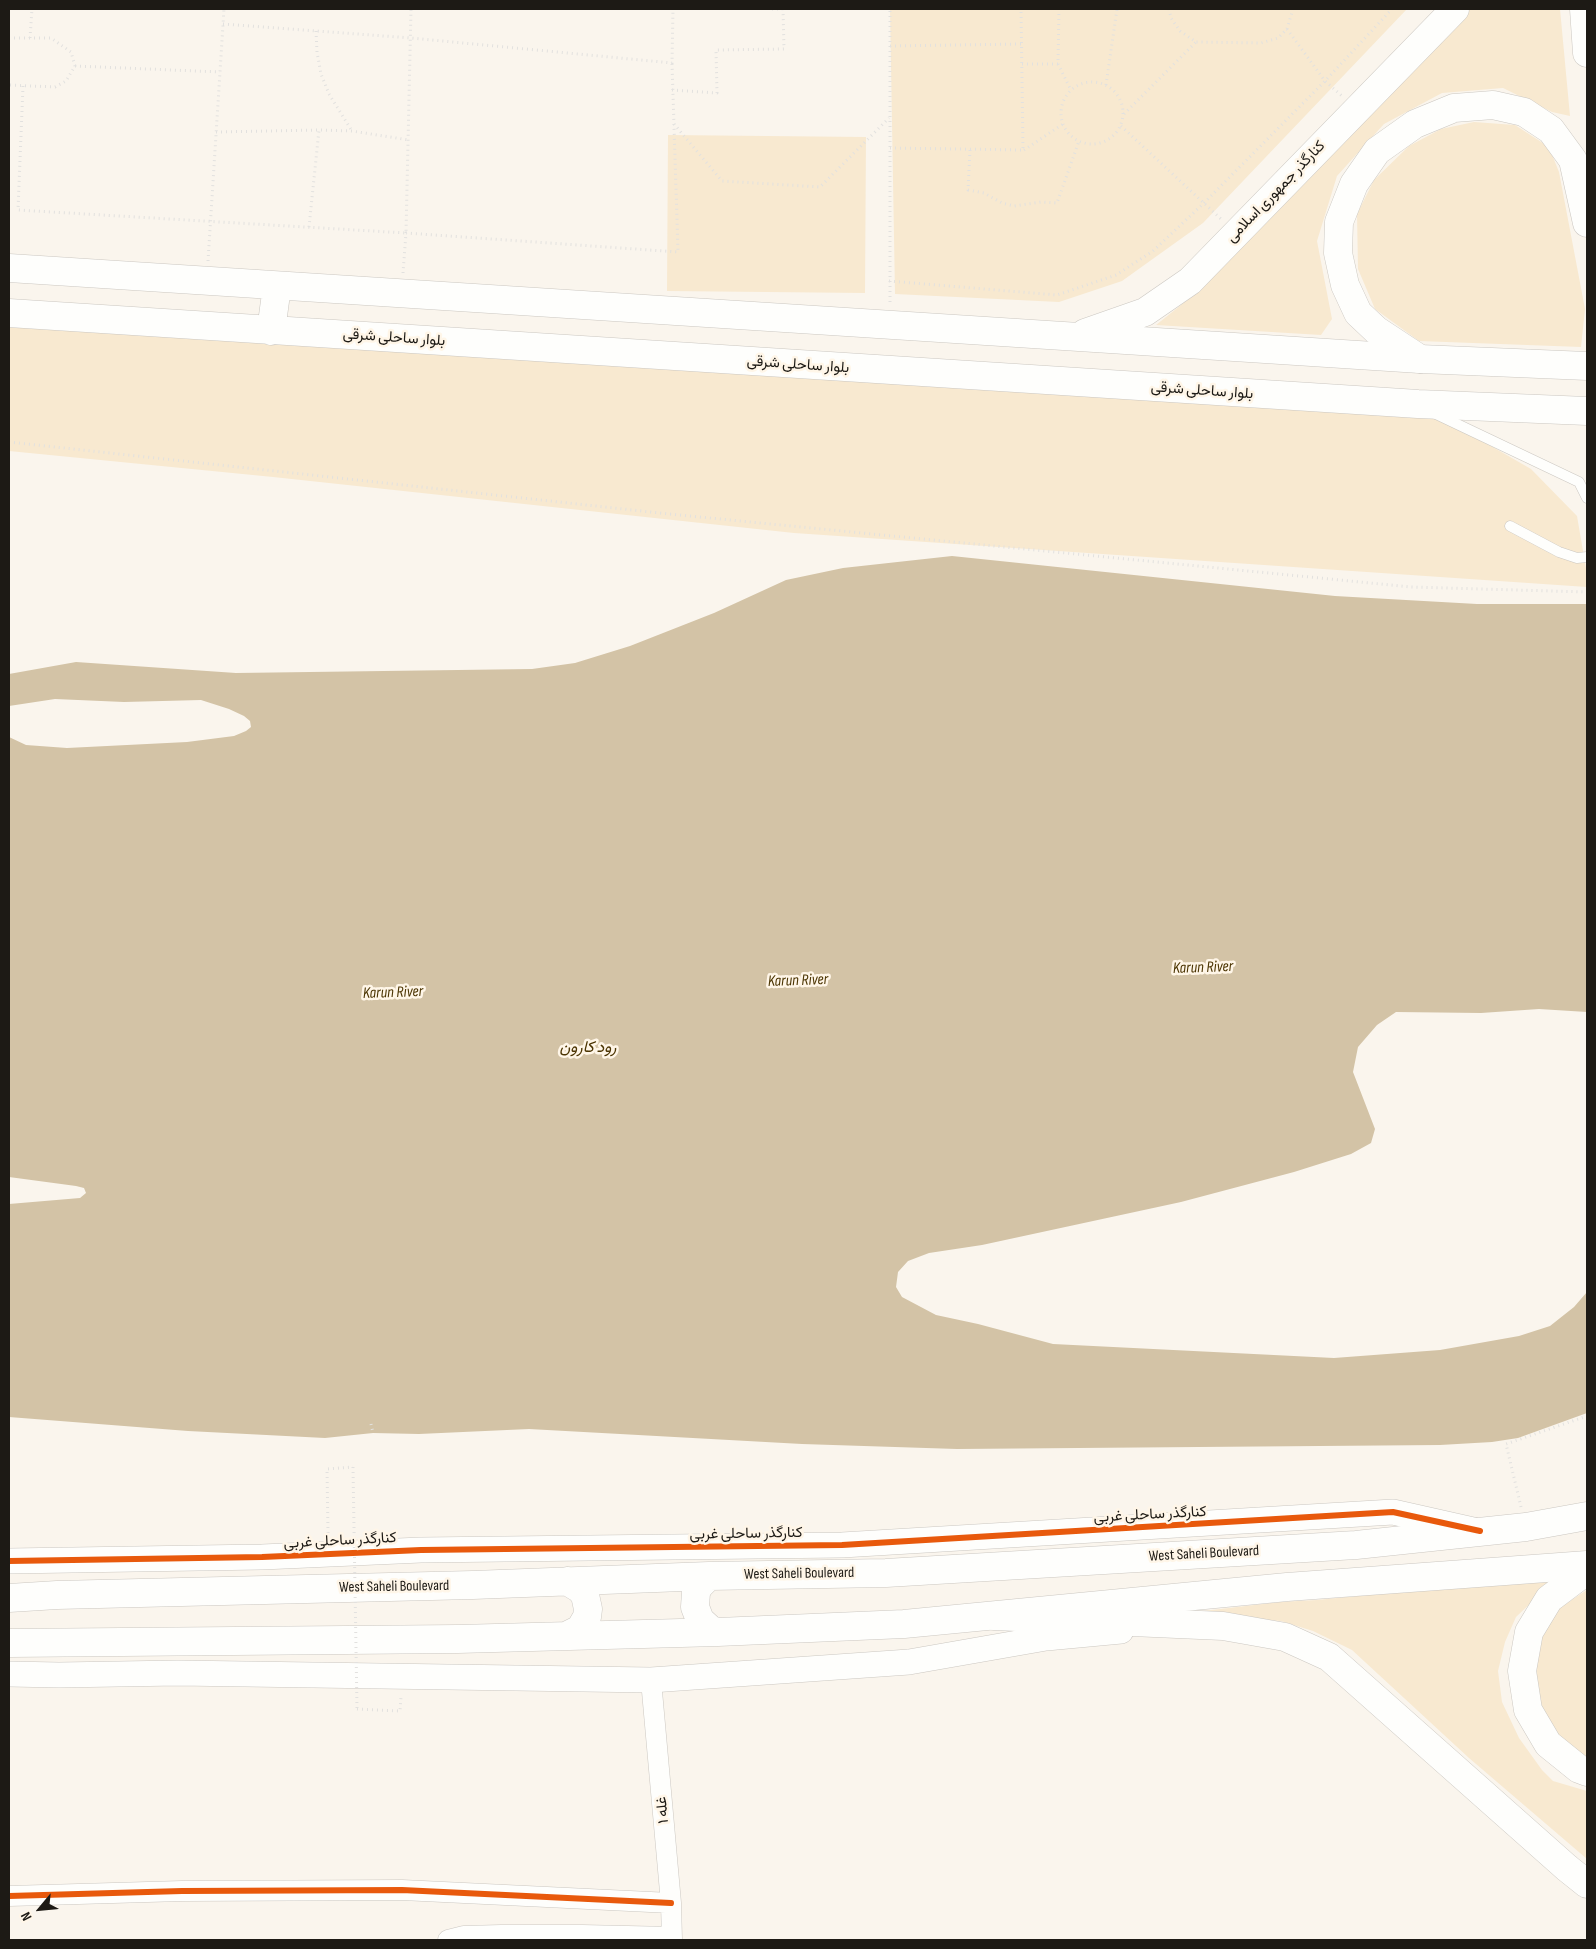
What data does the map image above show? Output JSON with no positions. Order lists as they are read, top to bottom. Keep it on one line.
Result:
{"streets":{"main road":["کنارگذر جمهوری اسلامی","بلوار ساحلی شرقی","West Saheli Boulevard"],"street":["کنارگذر ساحلی غربی","غله ۱"]},"crossings":[["کنارگذر ساحلی غربی","West Saheli Boulevard"]],"water":["Karun River","رود کارون"],"north":"bottom left"}
